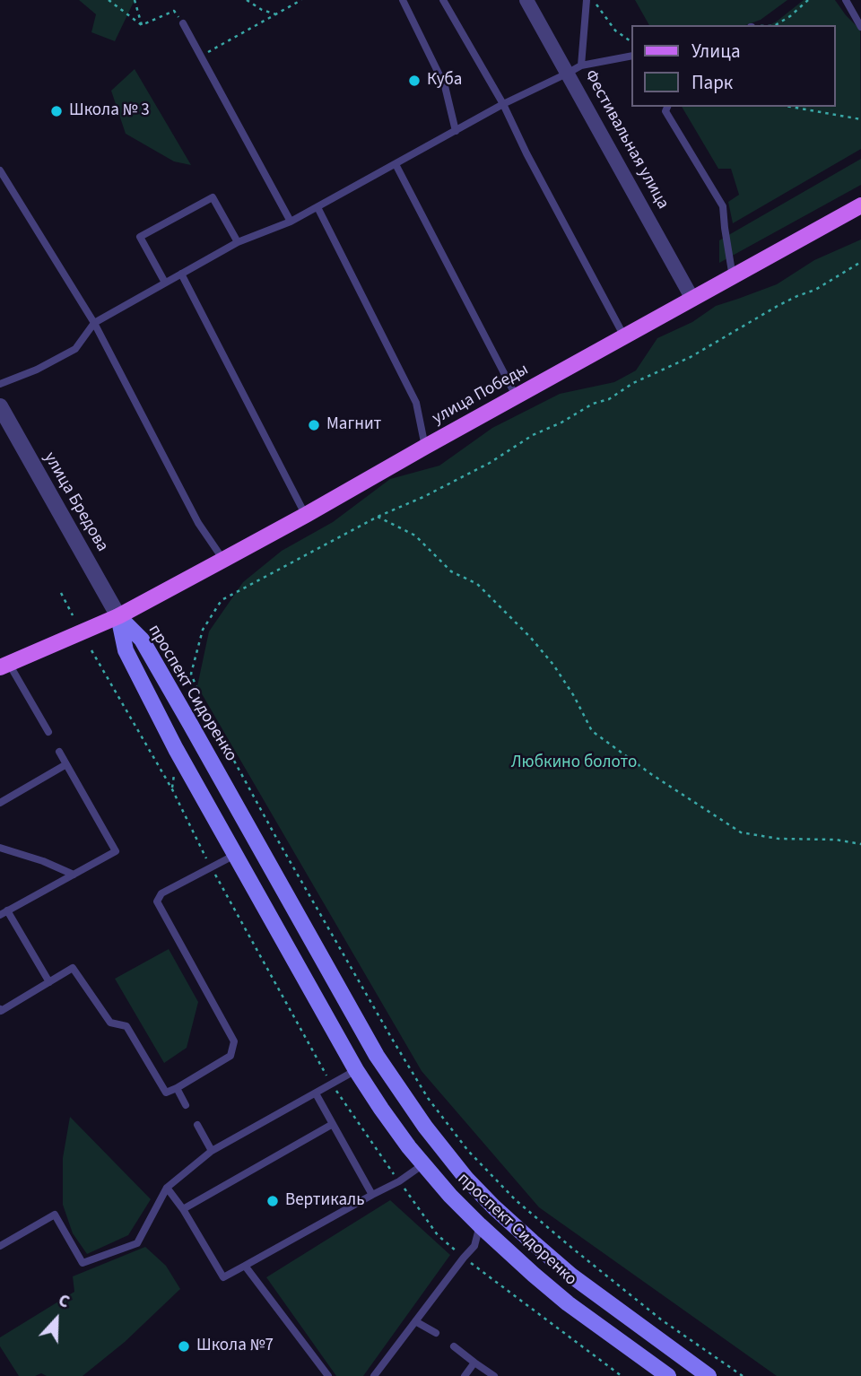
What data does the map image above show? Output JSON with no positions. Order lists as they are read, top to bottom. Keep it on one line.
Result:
{"streets":{"main road":["улица Победы","проспект Сидоренко"],"street":["Фестивальная улица","улица Бредова"]},"crossings":[["Фестивальная улица","улица Победы"],["улица Победы","улица Бредова"],["улица Победы","проспект Сидоренко"],["улица Бредова","проспект Сидоренко"]],"parks":["Любкино болото"],"places":["Куба","Школа № 3","Магнит","Вертикаль","Школа №7"],"legend":["Улица","Парк"],"north":"top"}
